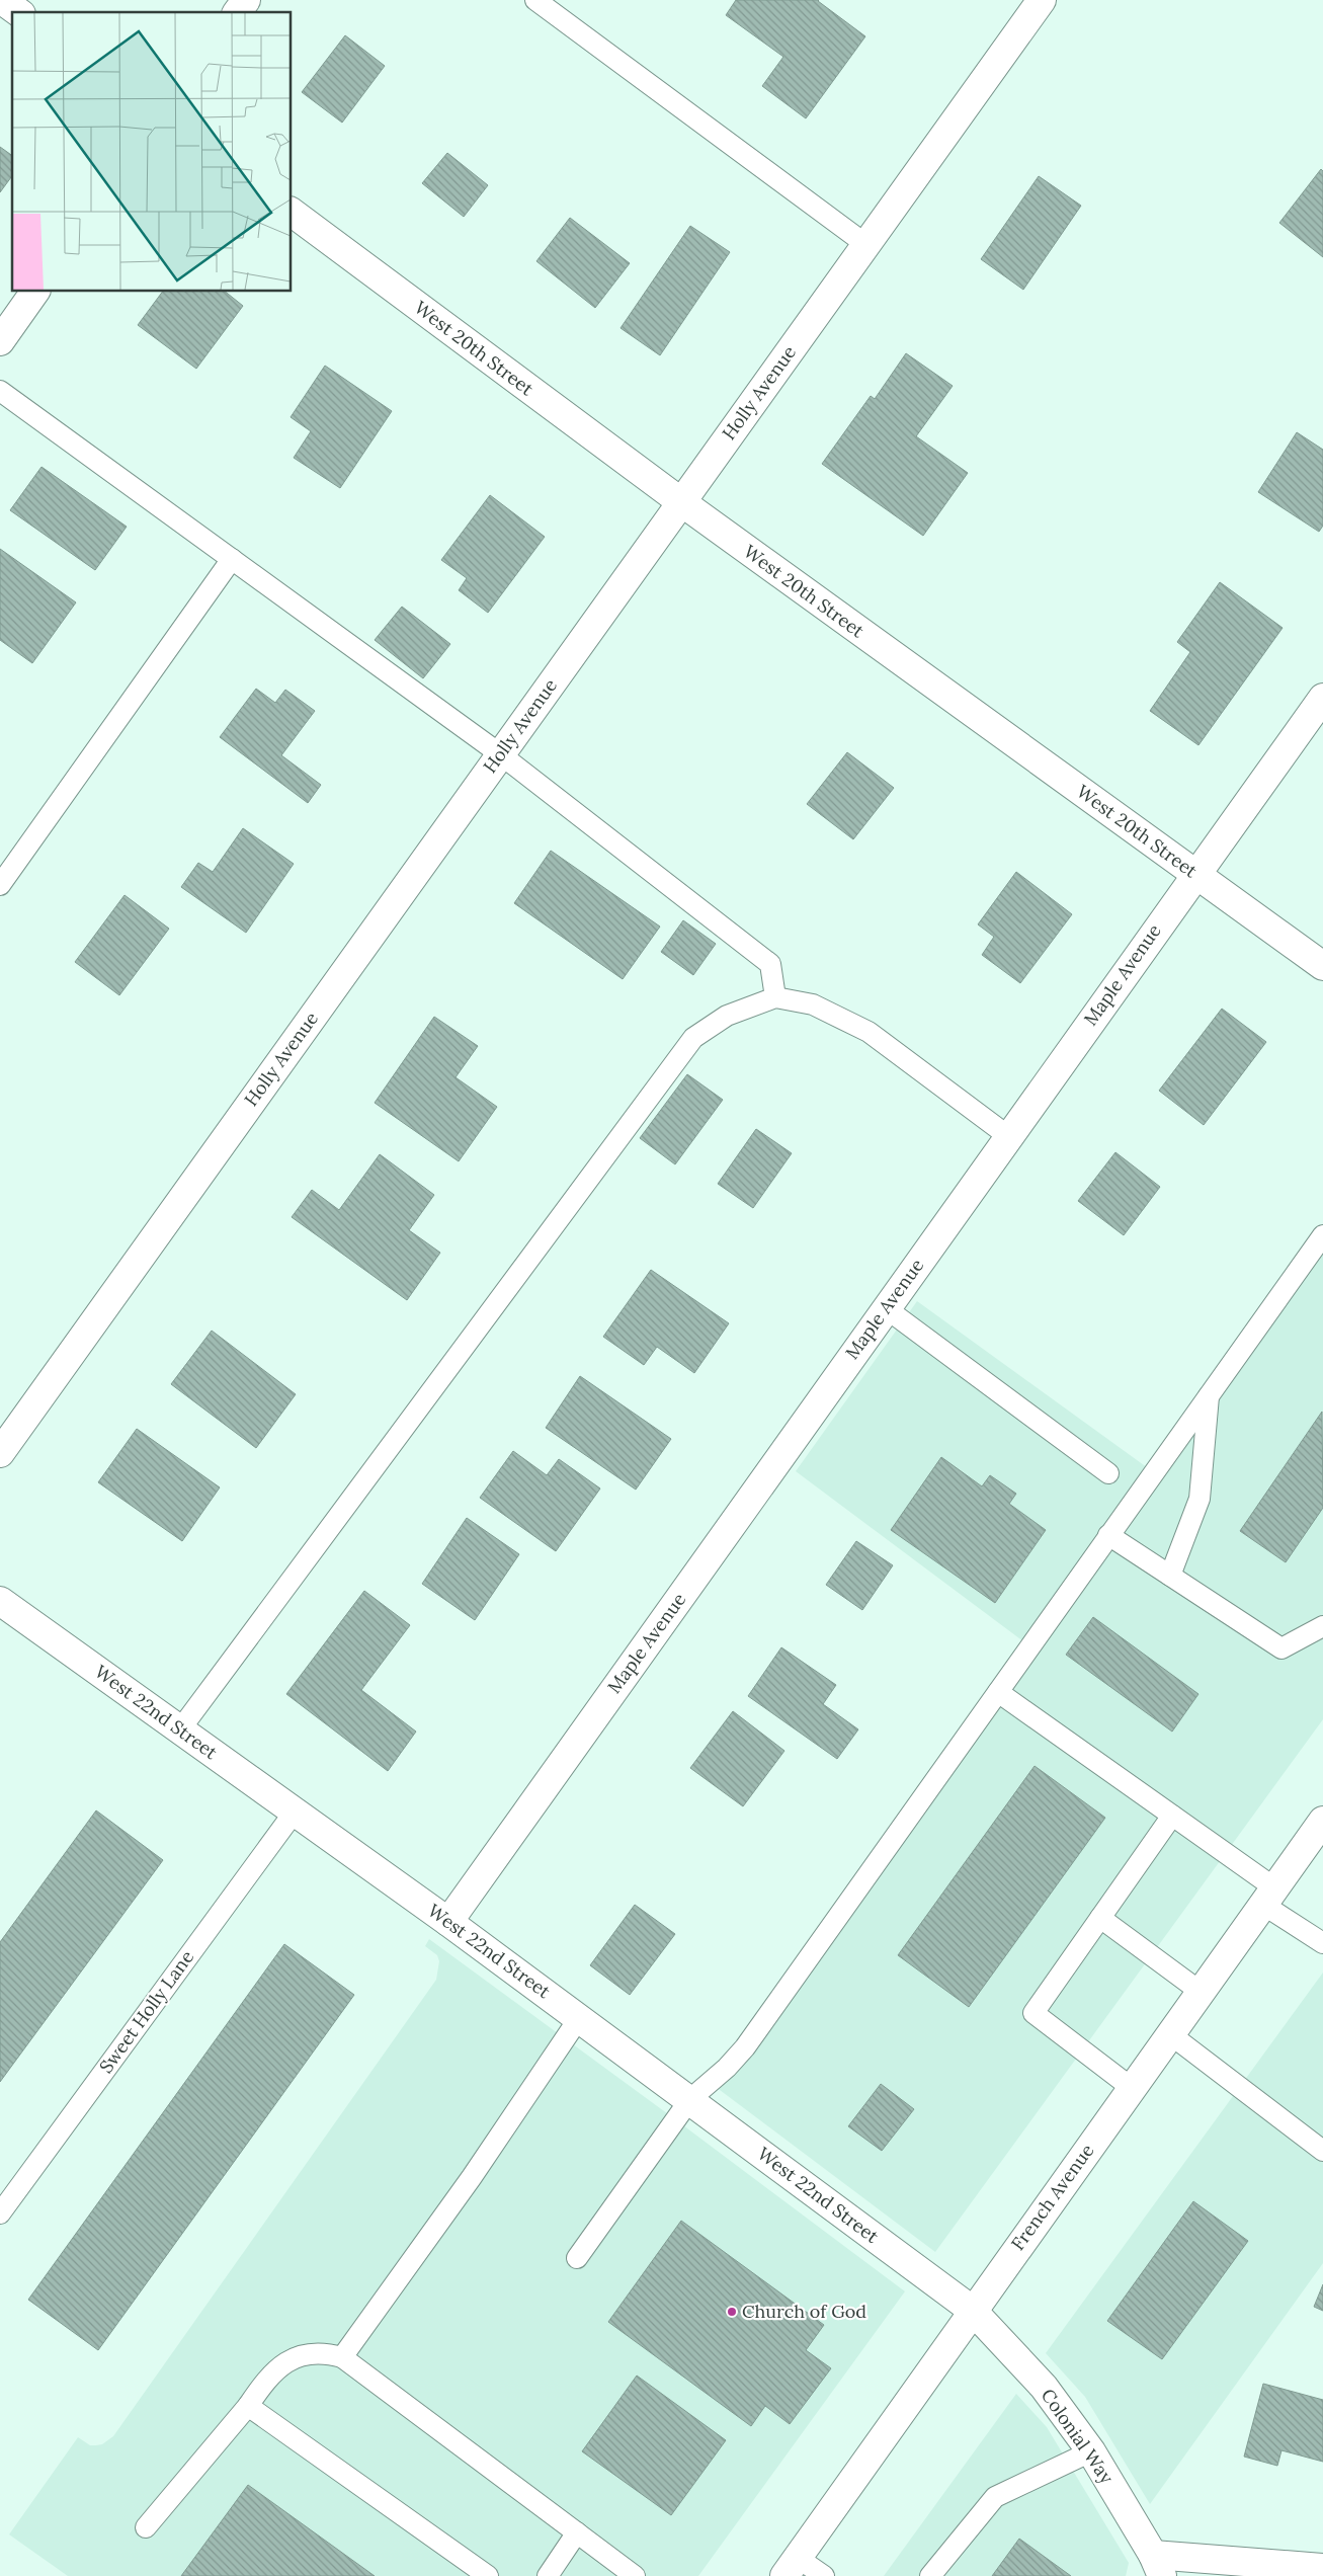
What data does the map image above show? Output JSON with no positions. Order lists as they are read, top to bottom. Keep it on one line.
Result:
{"streets":{"street":["West 20th Street","Holly Avenue","Maple Avenue","West 22nd Street","French Avenue","Colonial Way"],"lane":["Sweet Holly Lane"]},"crossings":[["West 20th Street","Holly Avenue"],["West 20th Street","Maple Avenue"],["Maple Avenue","West 22nd Street"],["West 22nd Street","Sweet Holly Lane"],["West 22nd Street","French Avenue"],["West 22nd Street","Colonial Way"],["French Avenue","Colonial Way"]],"places":["Church of God"]}
